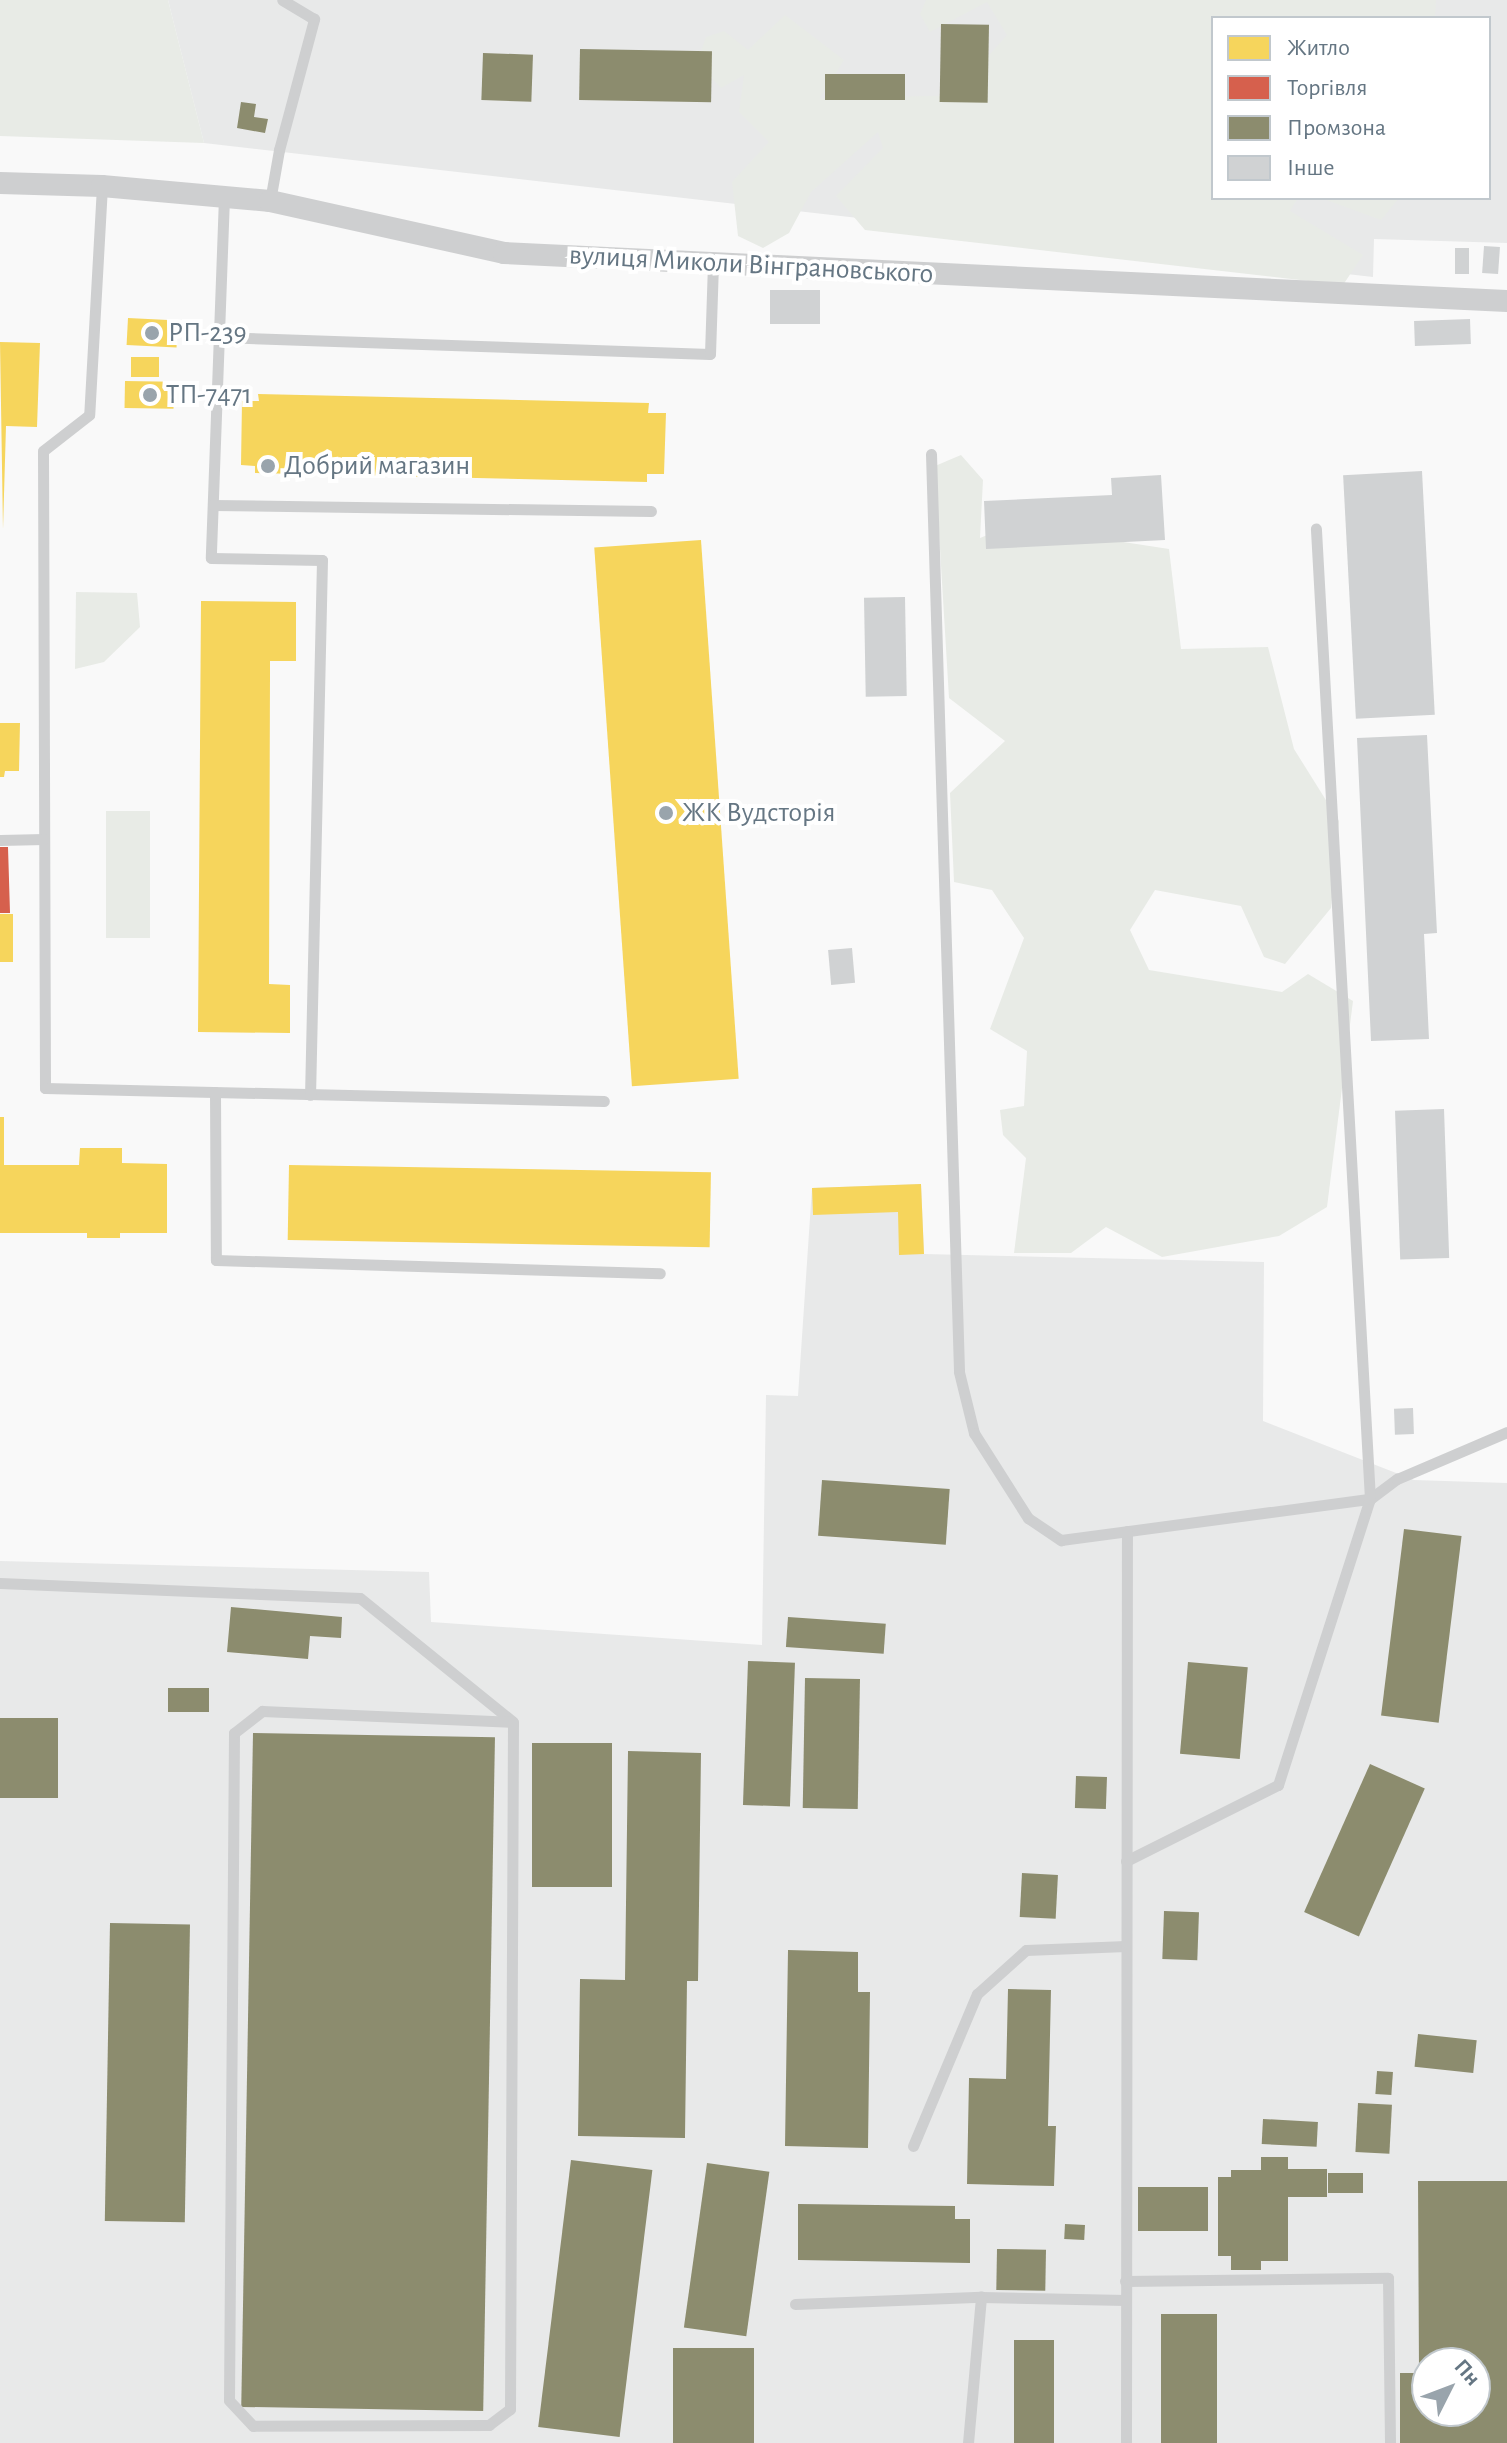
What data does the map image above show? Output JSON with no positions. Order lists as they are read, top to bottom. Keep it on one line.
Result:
{"streets":{"street":["вулиця Миколи Вінграновського"]},"places":["РП-239","ТП-7471","Добрий магазин","ЖК Вудсторія"],"legend":["Житло","Торгівля","Промзона","Інше"],"north":"top right"}
